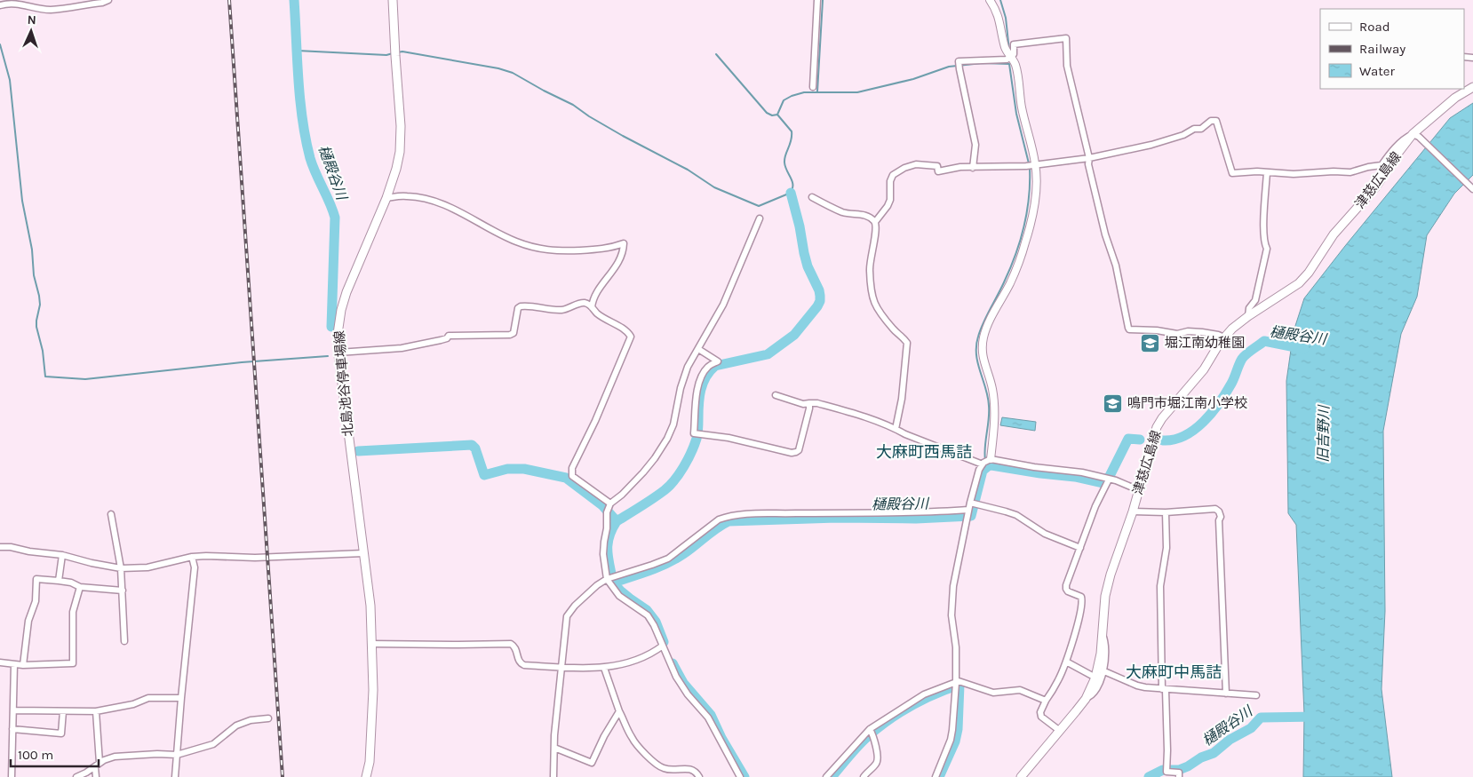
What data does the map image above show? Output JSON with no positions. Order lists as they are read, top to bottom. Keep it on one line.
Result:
{"streets":{"main road":["津慈広島線","北島池谷停車場線"]},"districts":["大麻町西馬詰","大麻町中馬詰"],"water":["樋殿谷川","旧吉野川"],"places":{"school or university":["堀江南幼稚園","鳴門市堀江南小学校"]},"legend":["Road","Railway","Water"],"scale_bar":"100 m","north":"top"}
